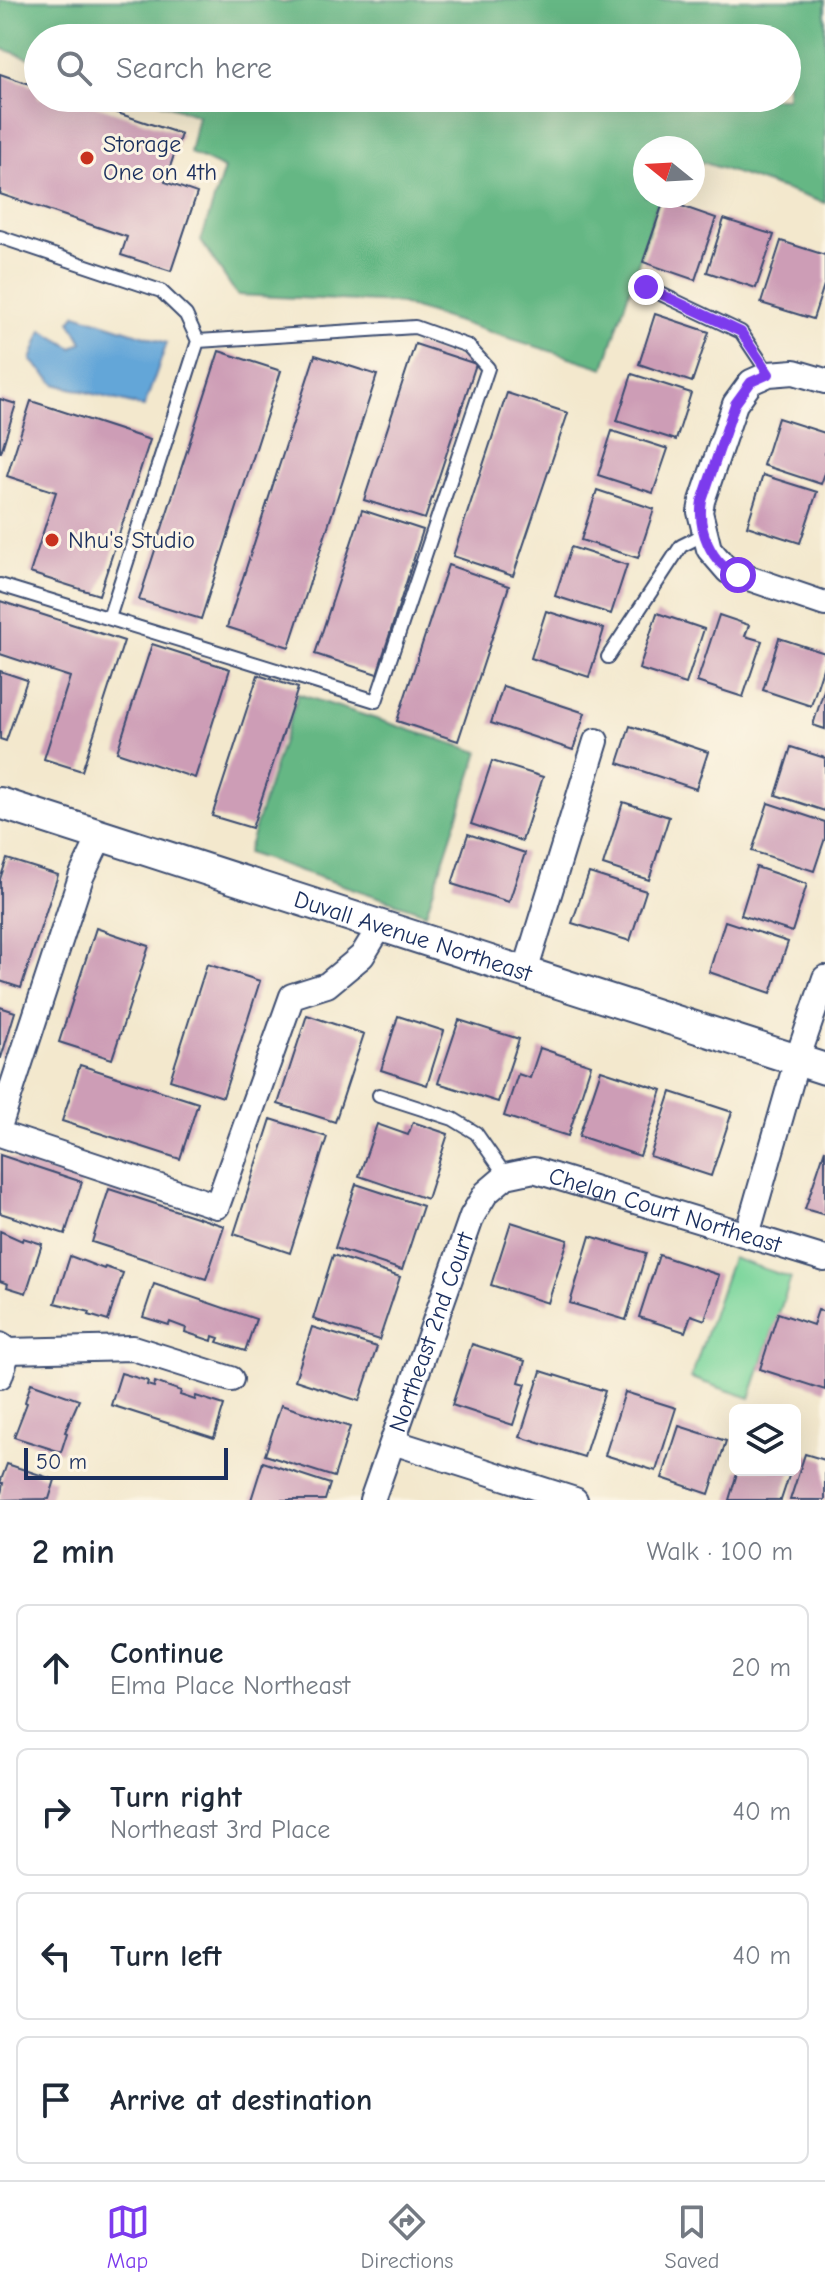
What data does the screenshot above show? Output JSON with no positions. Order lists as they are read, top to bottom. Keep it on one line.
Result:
{"streets":{"street":["Duvall Avenue Northeast","Chelan Court Northeast","Northeast 2nd Court"]},"crossings":[["Chelan Court Northeast","Northeast 2nd Court"]],"places":["Storage One on 4th","Nhu's Studio"],"scale_bar":"50 m","north":"left","page":{"search":"Search here","scale":"50 m","heading":["2 min","Walk · 100 m"],"list":[["Continue","Elma Place Northeast","20 m"],["Turn right","Northeast 3rd Place","40 m"],["Turn left","40 m"],"Arrive at destination"],"nav":["Map","Directions","Saved"]}}
